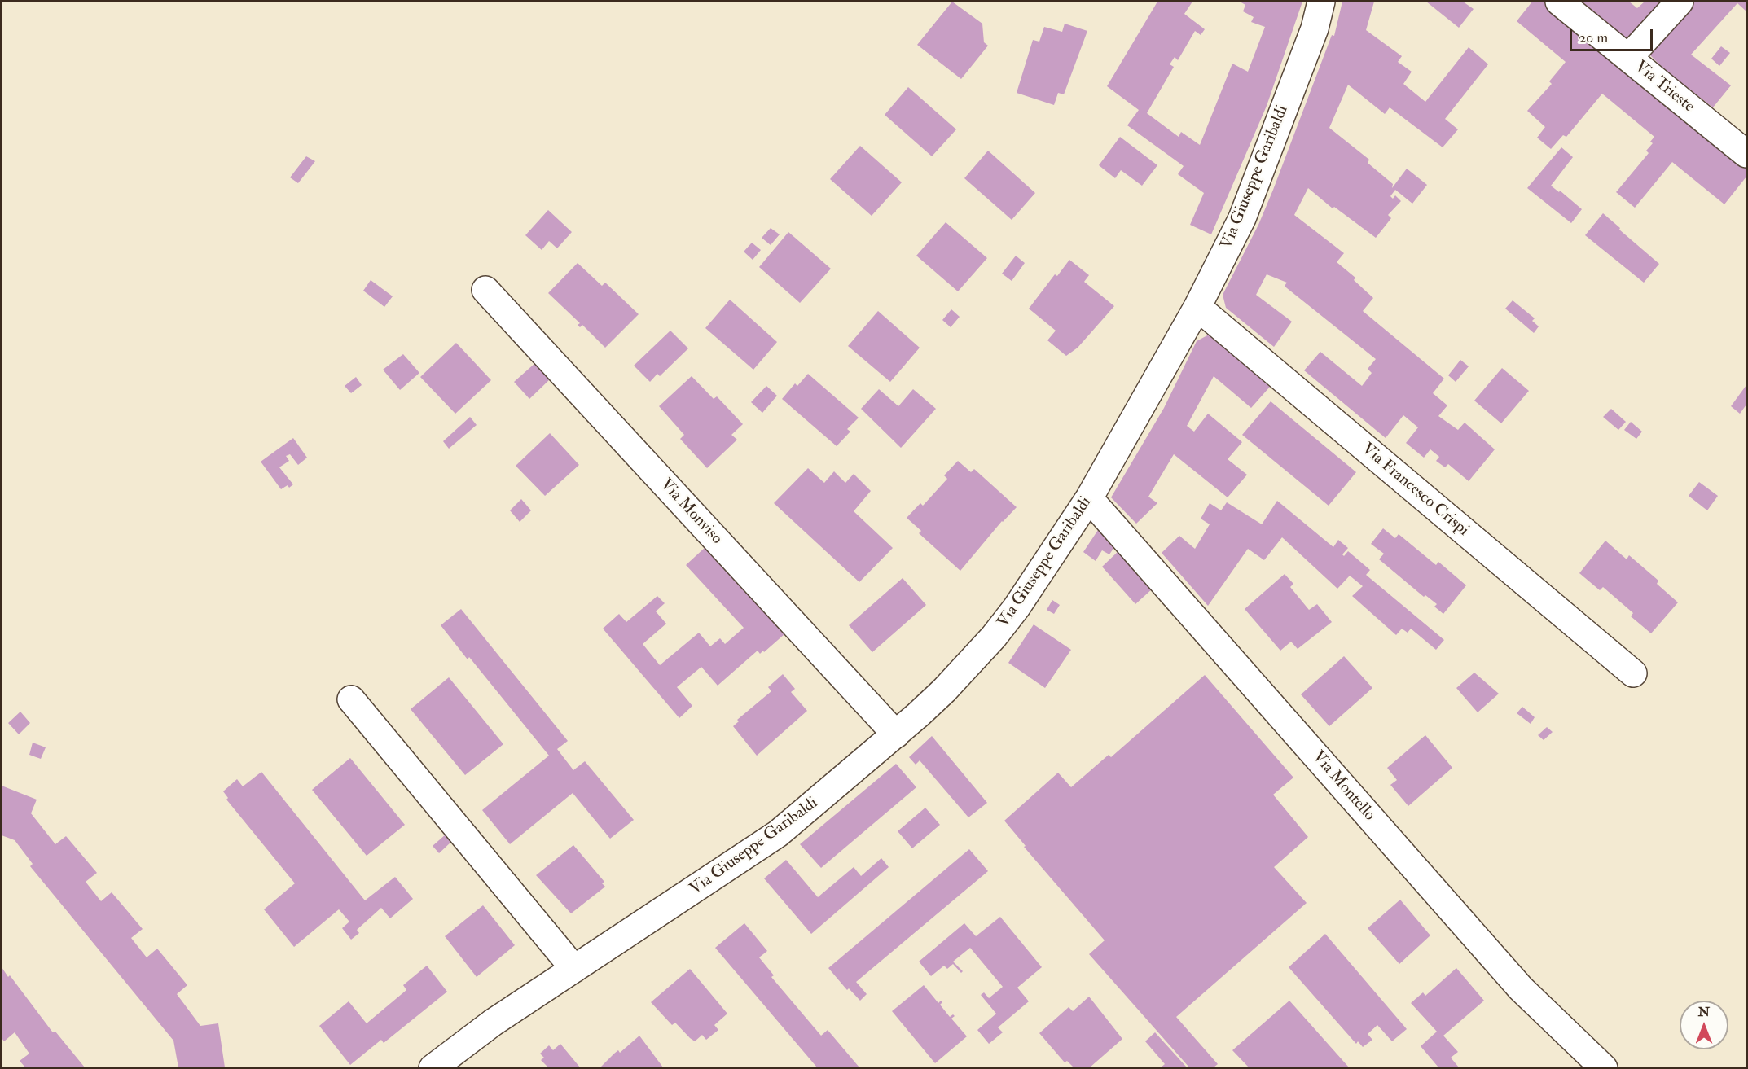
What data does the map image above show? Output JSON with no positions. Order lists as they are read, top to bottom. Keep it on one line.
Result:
{"streets":{"street":["Via Trieste","Via Giuseppe Garibaldi","Via Francesco Crispi","Via Monviso","Via Montello"]},"crossings":[["Via Giuseppe Garibaldi","Via Francesco Crispi"],["Via Giuseppe Garibaldi","Via Monviso"],["Via Giuseppe Garibaldi","Via Montello"]],"scale_bar":"20 m","north":"top"}
